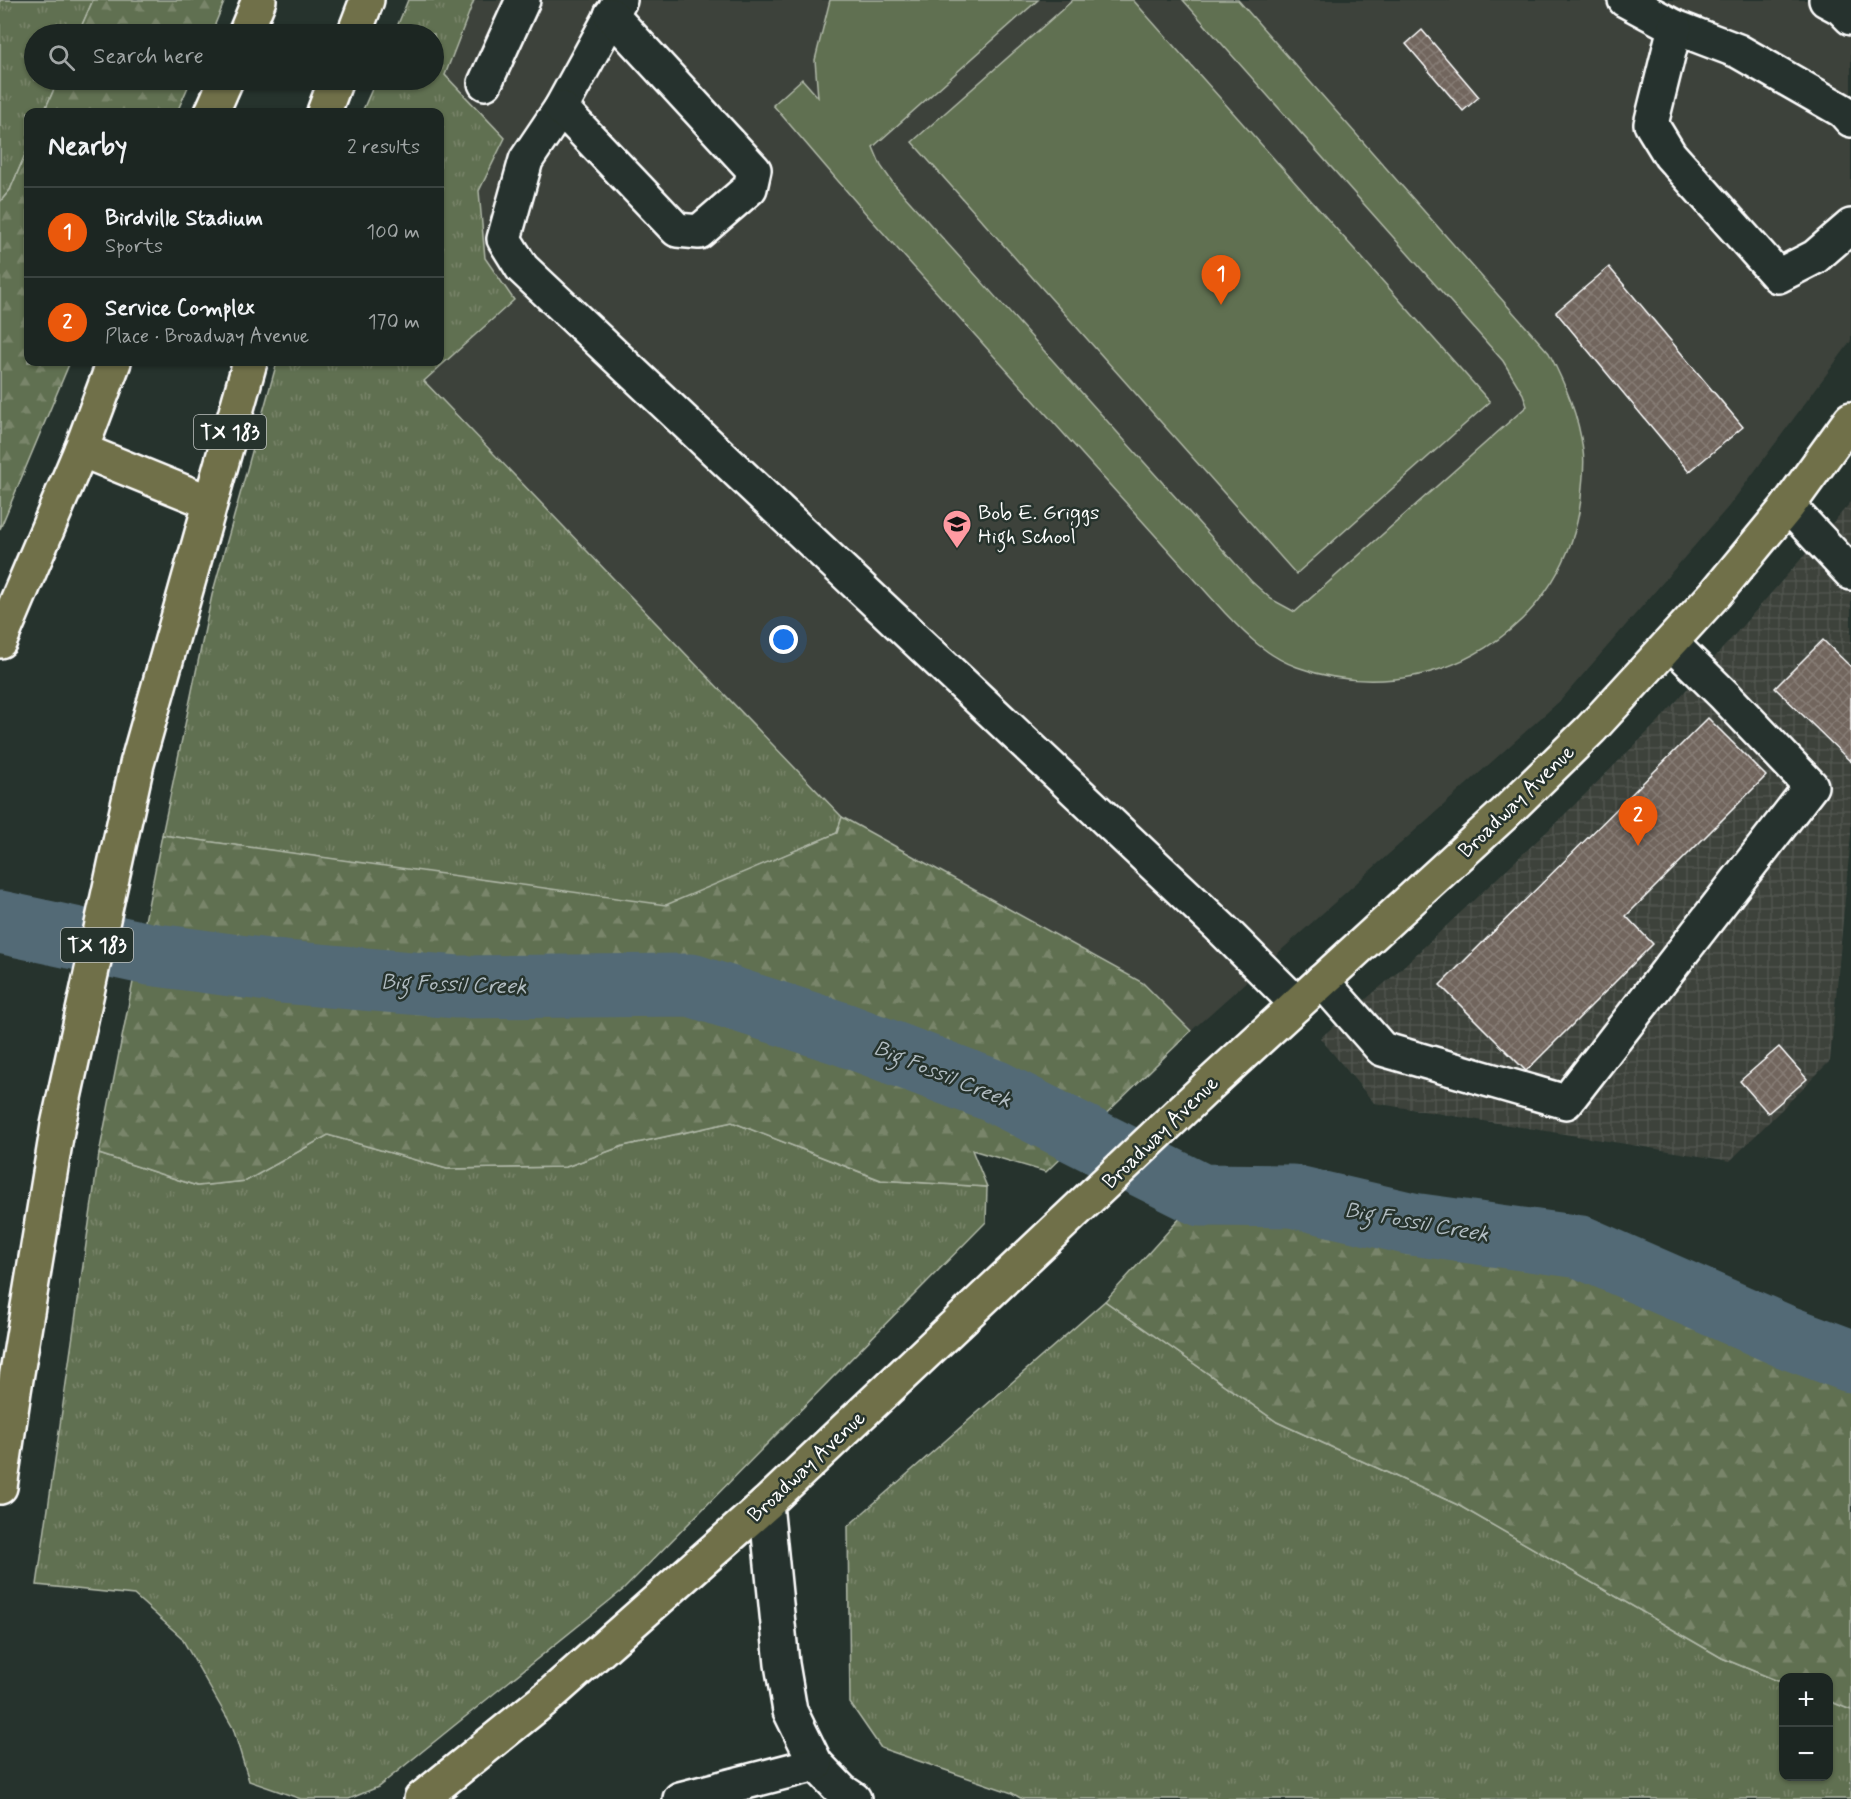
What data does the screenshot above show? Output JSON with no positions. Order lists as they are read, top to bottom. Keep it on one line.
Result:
{"streets":{"main road":["TX 183","Broadway Avenue"]},"water":["Big Fossil Creek"],"places":{"school or university":["Bob E. Griggs High School"]},"page":{"search":"Search here","heading":["Nearby","2 results"],"list":[{"mark":"1","name":"Birdville Stadium","note":"Sports","value":"100 m"},{"mark":"2","name":"Service Complex","note":"Place · Broadway Avenue","value":"170 m"}],"pins":["1","2"],"map_buttons":["+","−"]}}
